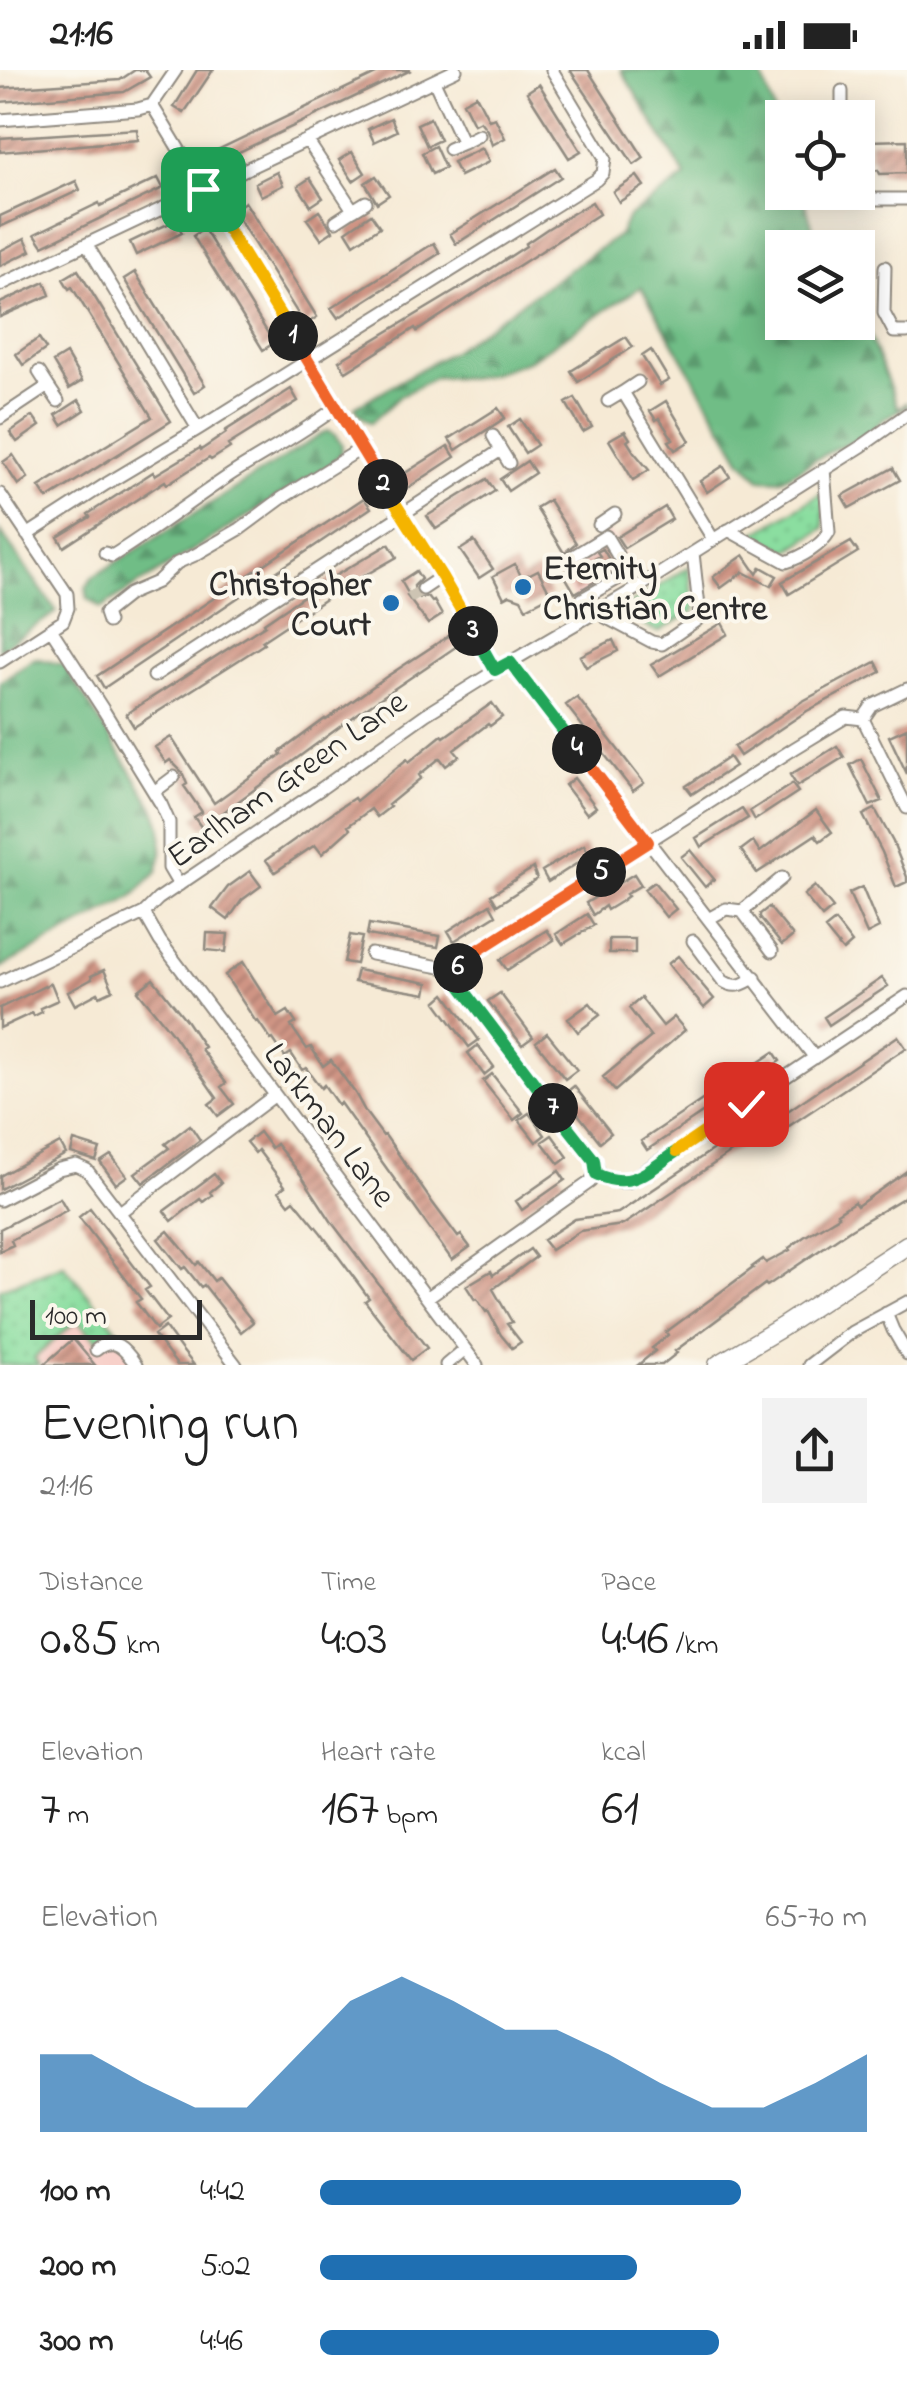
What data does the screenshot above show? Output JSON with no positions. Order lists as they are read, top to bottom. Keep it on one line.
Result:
{"streets":{"street":["Earlham Green Lane","Larkman Lane"]},"crossings":[["Earlham Green Lane","Larkman Lane"]],"places":["Eternity Christian Centre","Christopher Court"],"scale_bar":"100 m","page":{"status":"21:16","pins":["1","2","3","4","5","6","7"],"scale":"100 m","heading":["Evening run","21:16"],"stats":[["Distance","0.85 km"],["Time","4:03"],["Pace","4:46 /km"],["Elevation","7 m"],["Heart rate","167 bpm"],["kcal","61"]],"chart":["Elevation","65–70 m"],"list":[{"name":"100 m","note":"4:42"},{"name":"200 m","note":"5:02"},{"name":"300 m","note":"4:46"}]}}
